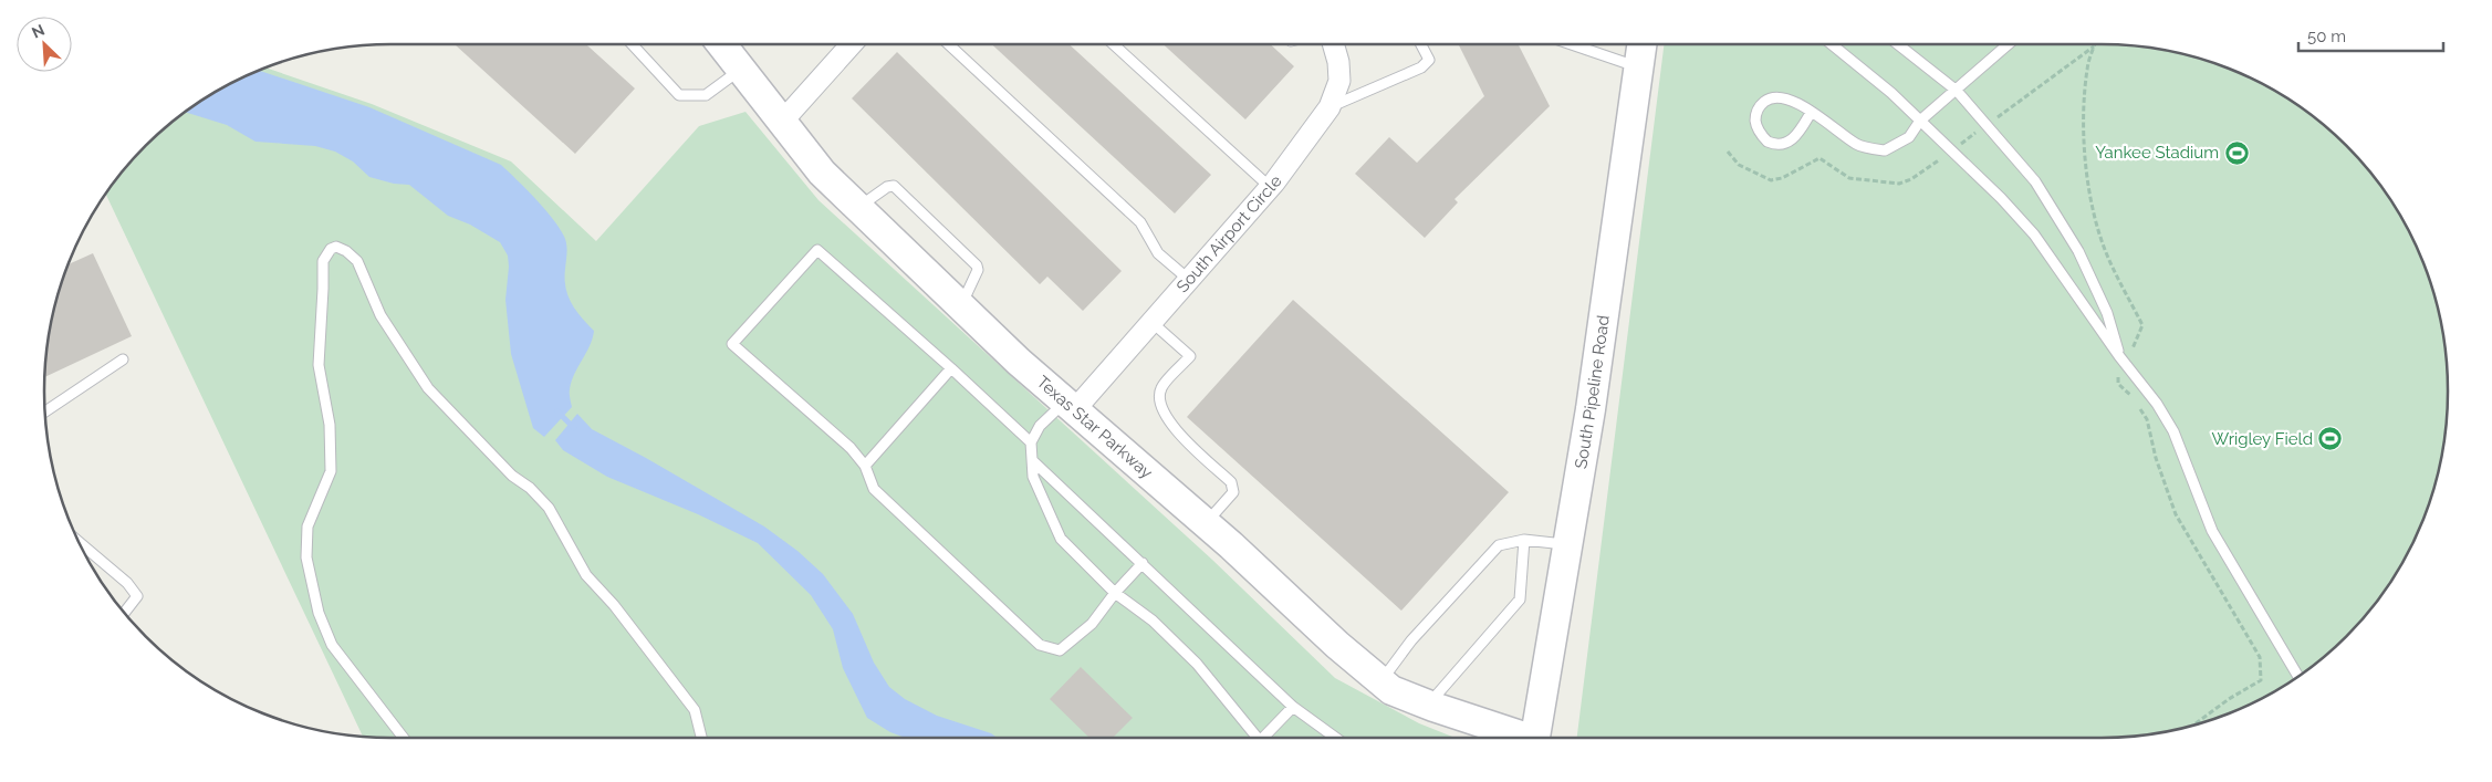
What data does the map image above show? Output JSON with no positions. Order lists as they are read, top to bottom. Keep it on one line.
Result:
{"streets":{"street":["South Airport Circle","South Pipeline Road","Texas Star Parkway"]},"crossings":[["South Airport Circle","Texas Star Parkway"]],"places":{"sports":["Yankee Stadium","Wrigley Field"]},"scale_bar":"50 m","north":"top left"}
